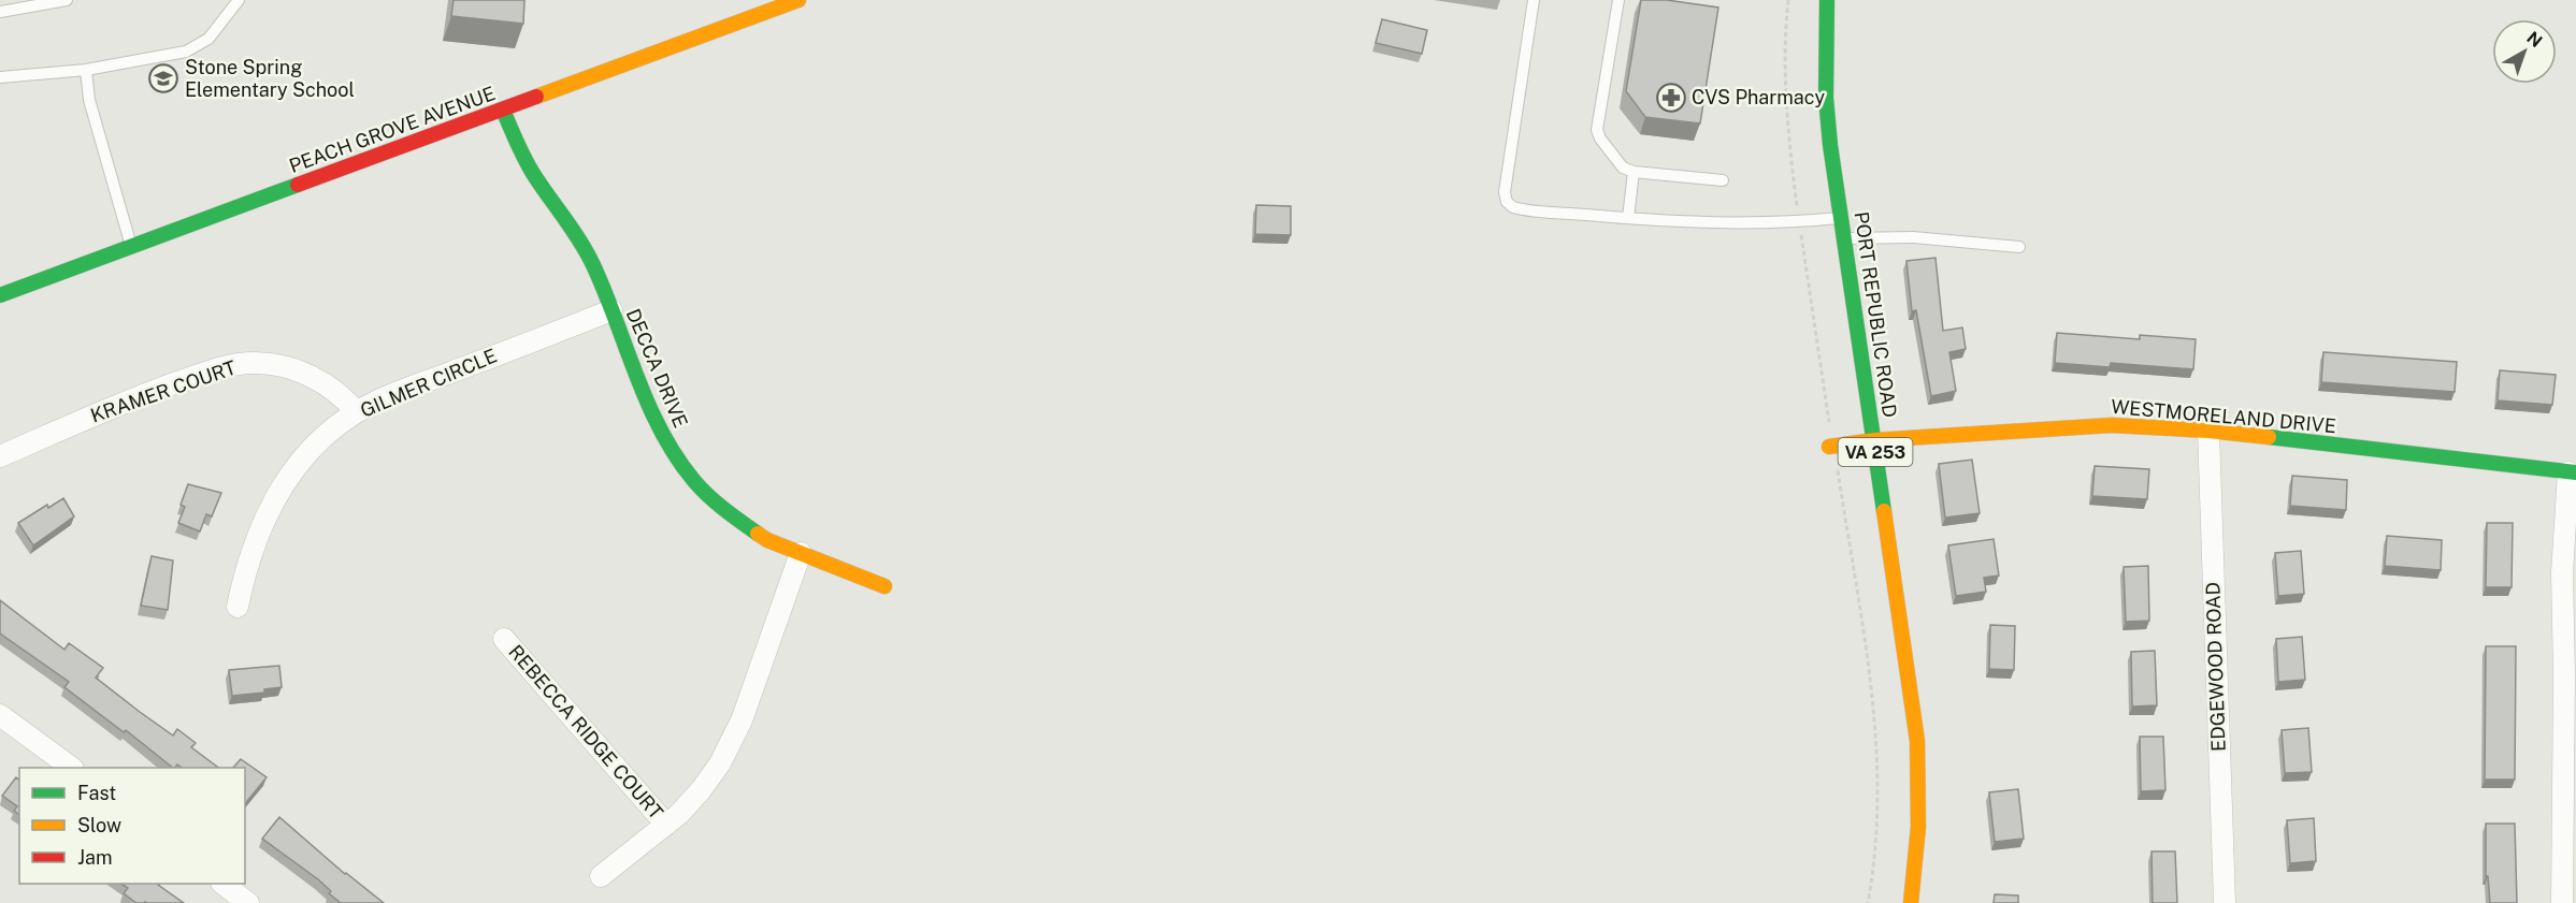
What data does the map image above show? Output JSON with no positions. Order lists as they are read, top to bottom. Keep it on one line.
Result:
{"streets":{"main road":["PEACH GROVE AVENUE","PORT REPUBLIC ROAD","DECCA DRIVE","WESTMORELAND DRIVE","VA 253"],"street":["GILMER CIRCLE","KRAMER COURT","EDGEWOOD ROAD","REBECCA RIDGE COURT"]},"crossings":[["PEACH GROVE AVENUE","DECCA DRIVE"],["PORT REPUBLIC ROAD","WESTMORELAND DRIVE"],["DECCA DRIVE","GILMER CIRCLE"],["GILMER CIRCLE","KRAMER COURT"],["WESTMORELAND DRIVE","EDGEWOOD ROAD"]],"places":{"school or university":["Stone Spring Elementary School"],"pharmacy":["CVS Pharmacy"]},"legend":["Fast","Slow","Jam"],"north":"top right"}
